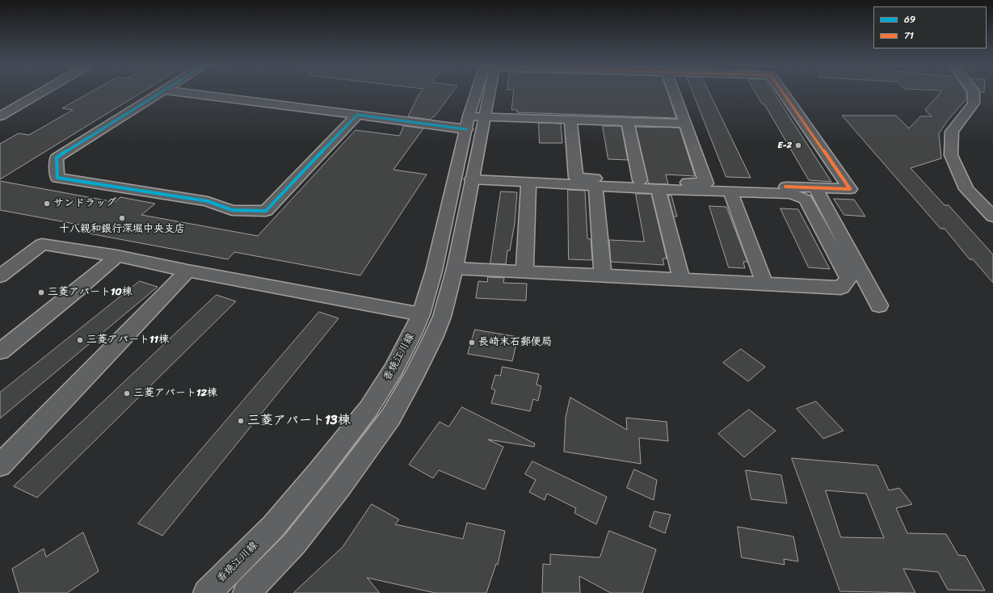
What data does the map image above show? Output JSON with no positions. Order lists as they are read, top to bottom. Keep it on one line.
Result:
{"streets":{"street":["香焼江川線"]},"places":["E-2","サンドラッグ","十八親和銀行深堀中央支店","三菱アパート10棟","三菱アパート11棟","長崎末石郵便局","三菱アパート12棟","三菱アパート13棟"],"lines":["transit line 69","transit line 71"],"legend":["69","71"]}
